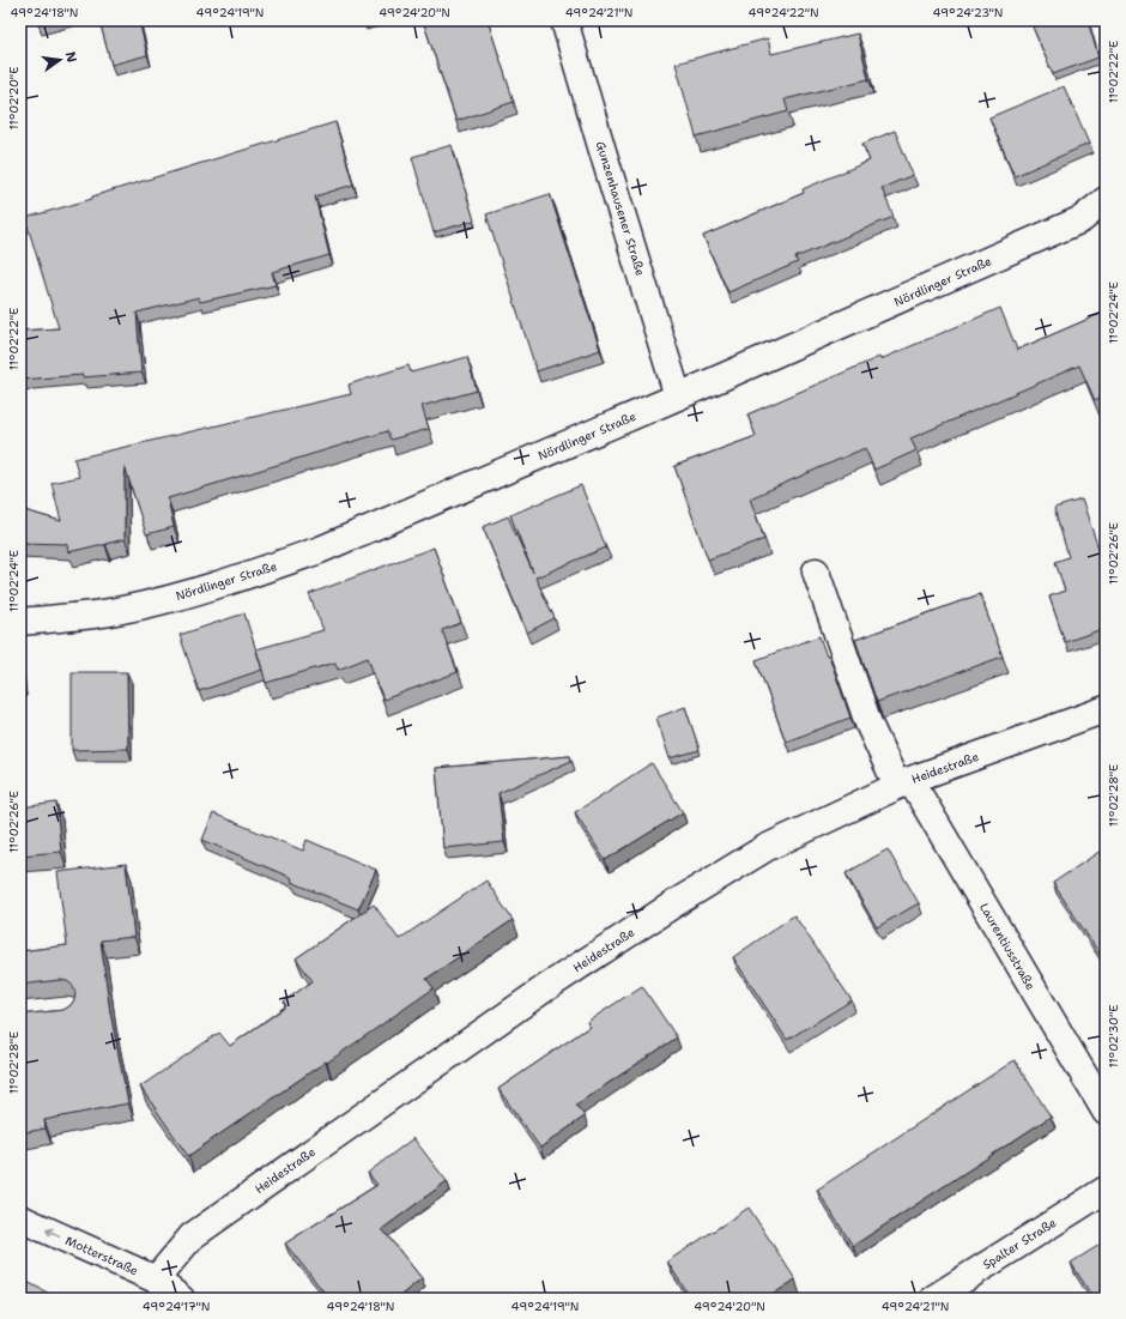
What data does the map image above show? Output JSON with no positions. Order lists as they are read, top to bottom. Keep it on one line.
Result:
{"streets":{"street":["Gunzenhausener Straße","Nördlinger Straße","Heidestraße","Laurentiusstraße","Spalter Straße","Motterstraße"]},"crossings":[["Gunzenhausener Straße","Nördlinger Straße"],["Heidestraße","Laurentiusstraße"],["Heidestraße","Motterstraße"]],"one_way":["Motterstraße"],"north":"right","coordinates":["49°24'18\"N","49°24'19\"N","49°24'20\"N","49°24'21\"N","49°24'22\"N","49°24'23\"N","11°02'22\"E","11°02'20\"E","11°02'24\"E","11°02'26\"E","11°02'28\"E","11°02'30\"E","49°24'17\"N"]}
